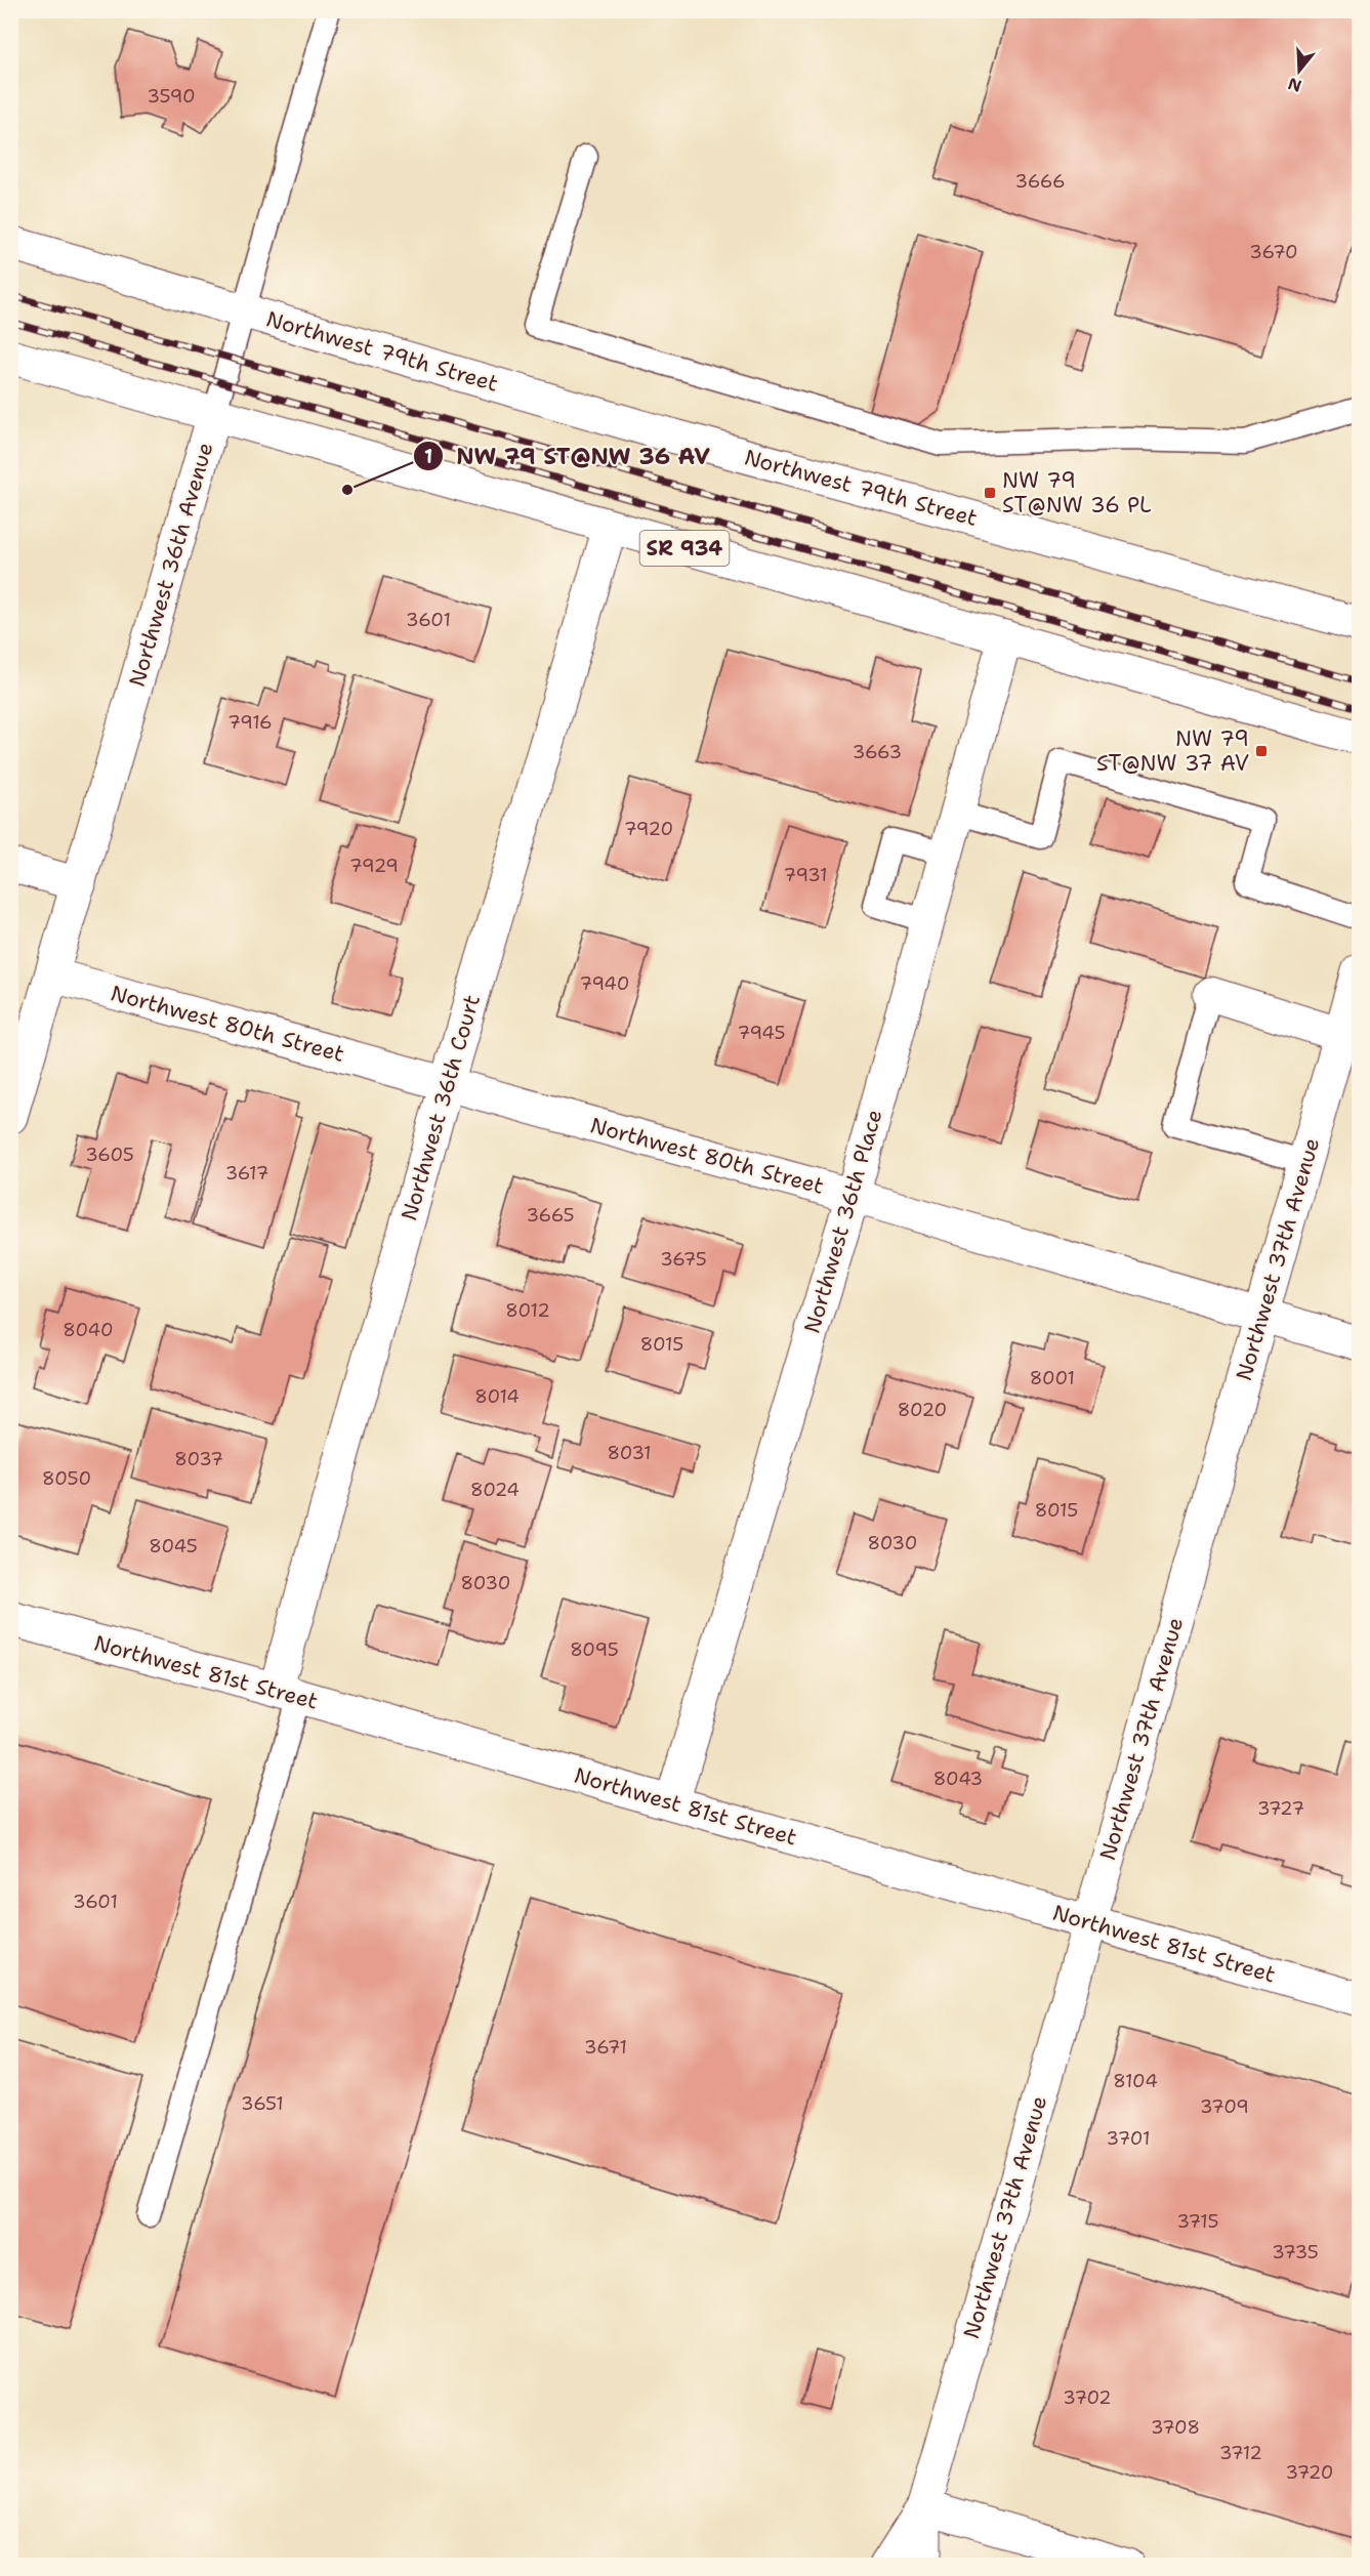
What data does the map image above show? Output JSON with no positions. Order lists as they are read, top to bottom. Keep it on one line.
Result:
{"streets":{"street":["Northwest 79th Street","SR 934","Northwest 36th Avenue","Northwest 80th Street","Northwest 36th Court","Northwest 36th Place","Northwest 37th Avenue","Northwest 81st Street"]},"crossings":[["Northwest 79th Street","Northwest 36th Avenue"],["SR 934","Northwest 36th Avenue"],["SR 934","Northwest 36th Court"],["SR 934","Northwest 36th Place"],["Northwest 36th Avenue","Northwest 80th Street"],["Northwest 80th Street","Northwest 36th Court"],["Northwest 80th Street","Northwest 36th Place"],["Northwest 80th Street","Northwest 37th Avenue"],["Northwest 36th Court","Northwest 81st Street"],["Northwest 36th Place","Northwest 81st Street"],["Northwest 37th Avenue","Northwest 81st Street"]],"places":{"other":["NW 79 ST@NW 36 AV"],"transit":["NW 79 ST@NW 36 PL","NW 79 ST@NW 37 AV"]},"house_numbers":["3590","3666","3670","3601","7916","3663","7920","7929","7931","7940","7945","3605","3617","3665","3675","8012","8040","8015","8001","8014","8020","8031","8037","8050","8024","8015","8030","8045","8030","8095","8043","3727","3601","3671","8104","3651","3709","3701","3715","3735","3702","3708","3712","3720"],"north":"bottom"}
